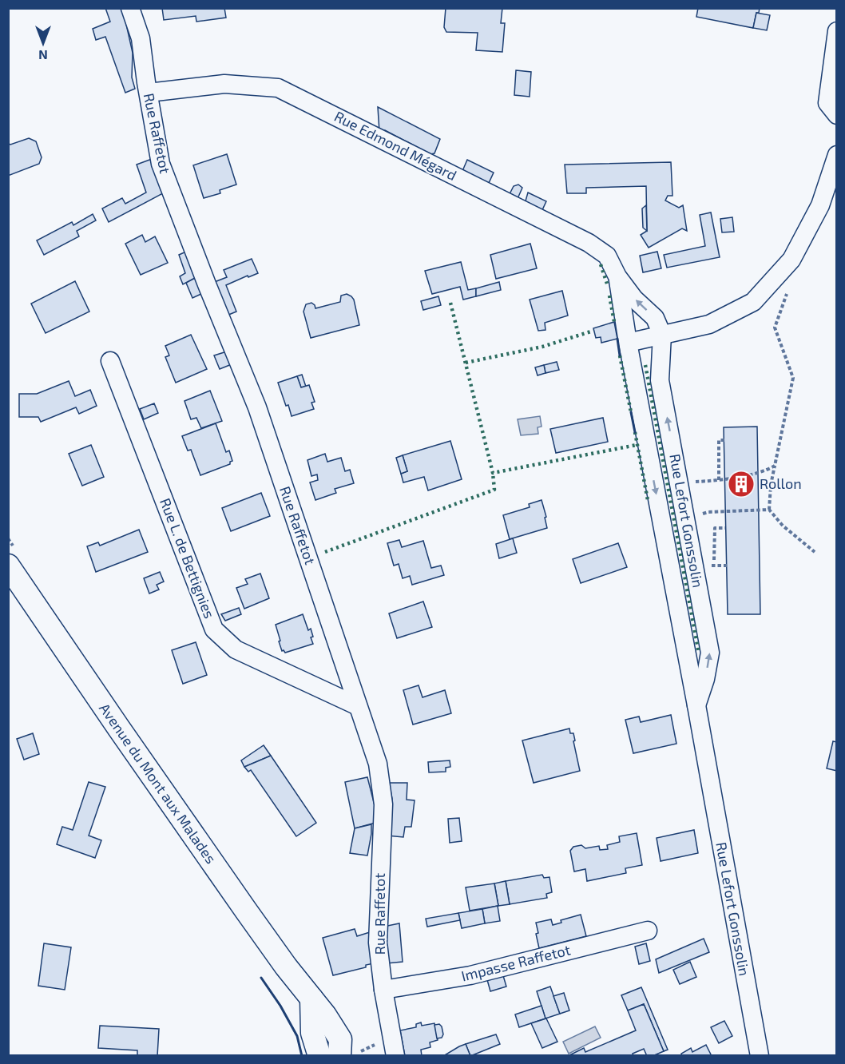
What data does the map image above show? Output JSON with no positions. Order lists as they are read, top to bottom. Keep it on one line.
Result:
{"streets":{"street":["Rue Raffetot","Rue Edmond Mégard","Rue Lefort Gonssolin","Rue L. de Bettignies","Avenue du Mont aux Malades","Impasse Raffetot"]},"crossings":[["Rue Raffetot","Rue Edmond Mégard"],["Rue Raffetot","Rue L. de Bettignies"],["Rue Raffetot","Impasse Raffetot"],["Rue Edmond Mégard","Rue Lefort Gonssolin"]],"places":{"building":["Rollon"]},"north":"bottom"}
